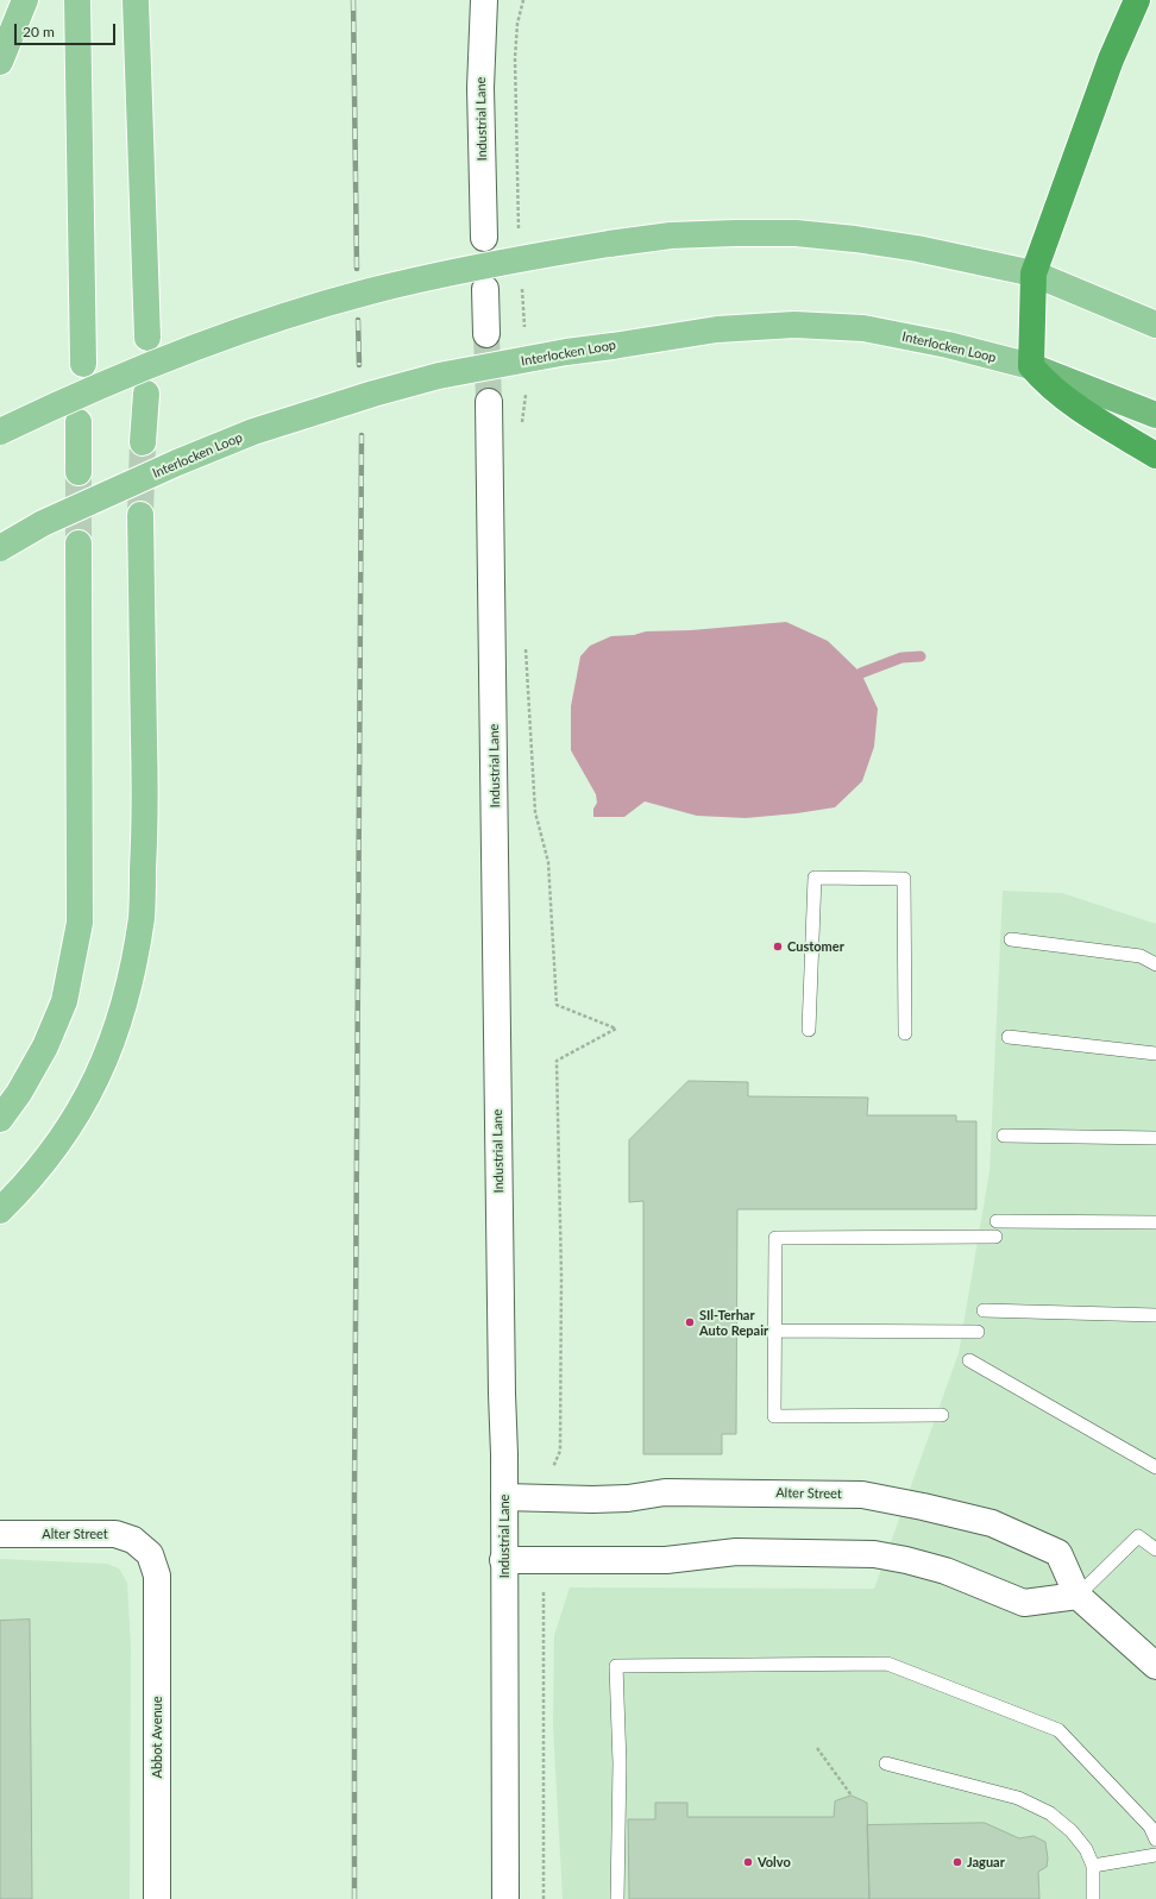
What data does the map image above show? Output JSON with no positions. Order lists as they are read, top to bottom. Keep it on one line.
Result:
{"streets":{"highway":["Interlocken Loop"],"street":["Industrial Lane","Alter Street","Abbot Avenue"]},"crossings":[["Industrial Lane","Alter Street"],["Alter Street","Abbot Avenue"]],"places":["Customer","SIl-Terhar Auto Repair","Volvo","Jaguar"],"scale_bar":"20 m"}
